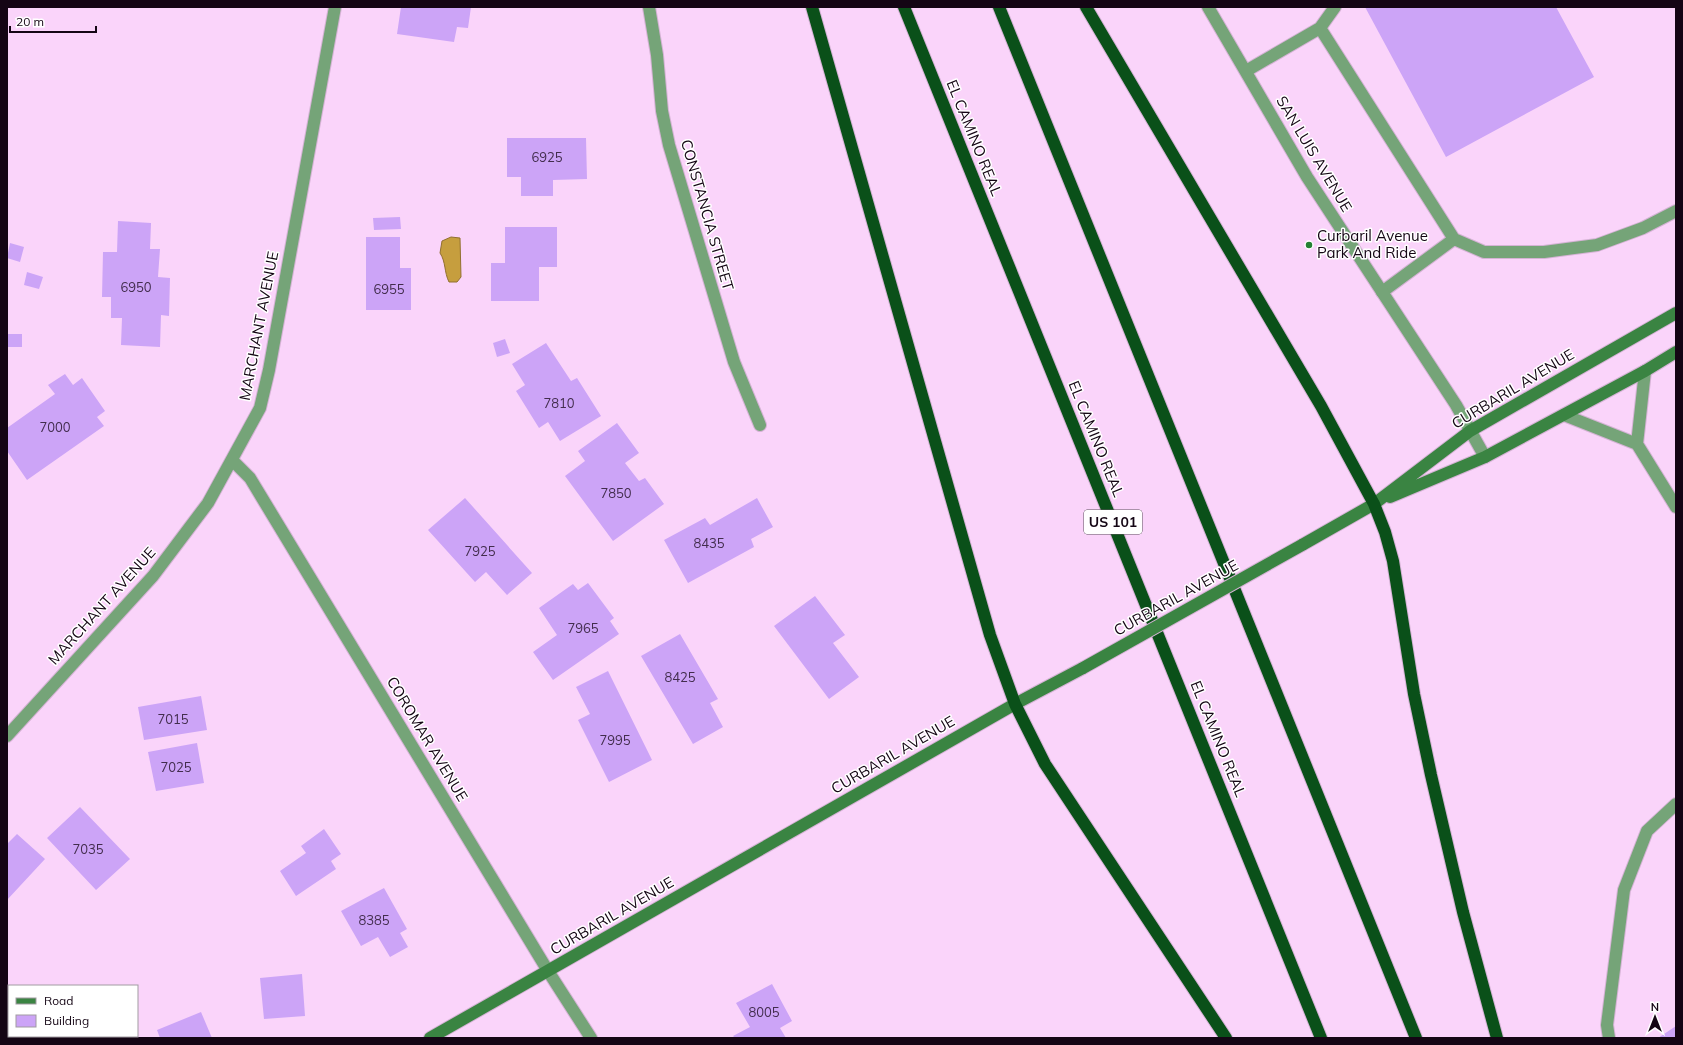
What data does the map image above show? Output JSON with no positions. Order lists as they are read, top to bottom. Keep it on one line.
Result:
{"streets":{"highway":["EL CAMINO REAL","US 101"],"main road":["CURBARIL AVENUE"],"street":["SAN LUIS AVENUE","CONSTANCIA STREET","MARCHANT AVENUE","COROMAR AVENUE"]},"crossings":[["SAN LUIS AVENUE","CURBARIL AVENUE"],["MARCHANT AVENUE","COROMAR AVENUE"],["CURBARIL AVENUE","COROMAR AVENUE"]],"places":["Curbaril Avenue Park And Ride"],"house_numbers":["6925","6950","6955","7810","7000","7850","8435","7925","7965","8425","7015","7995","7025","7035","8385","8005"],"legend":["Road","Building"],"scale_bar":"20 m","north":"top"}
